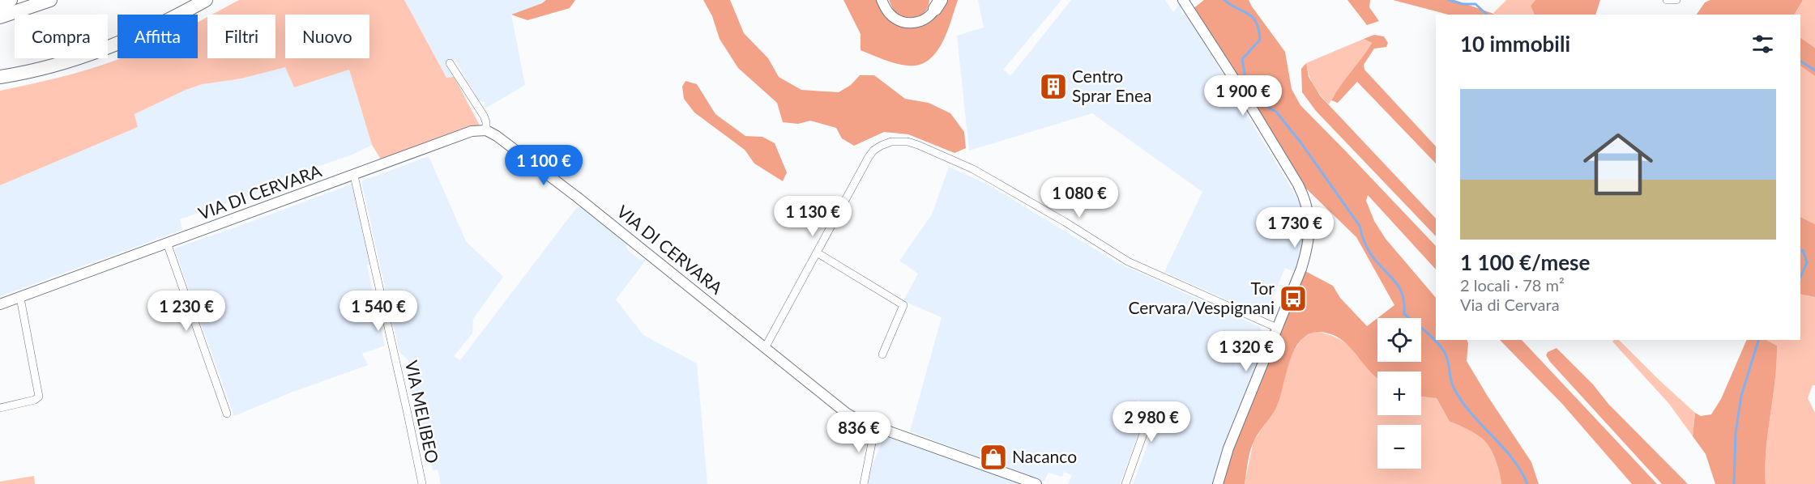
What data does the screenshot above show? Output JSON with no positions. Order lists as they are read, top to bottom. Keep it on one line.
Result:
{"streets":{"street":["VIA DI CERVARA","VIA MELIBEO"]},"crossings":[["VIA DI CERVARA","VIA MELIBEO"]],"places":{"building":["Centro Sprar Enea"],"bus stop":["Tor Cervara/Vespignani"],"shop":["Nacanco"]},"page":{"chip":["Compra","Affitta","Filtri","Nuovo"],"heading":"10 immobili","list":[{"name":"1 100 €/mese","note":"2 locali · 78 m² · Via di Cervara"}],"price":["1 900 €","1 100 €","1 080 €","1 130 €","1 730 €","1 230 €","1 540 €","1 320 €","2 980 €","836 €"],"map_buttons":["+","−"]}}
